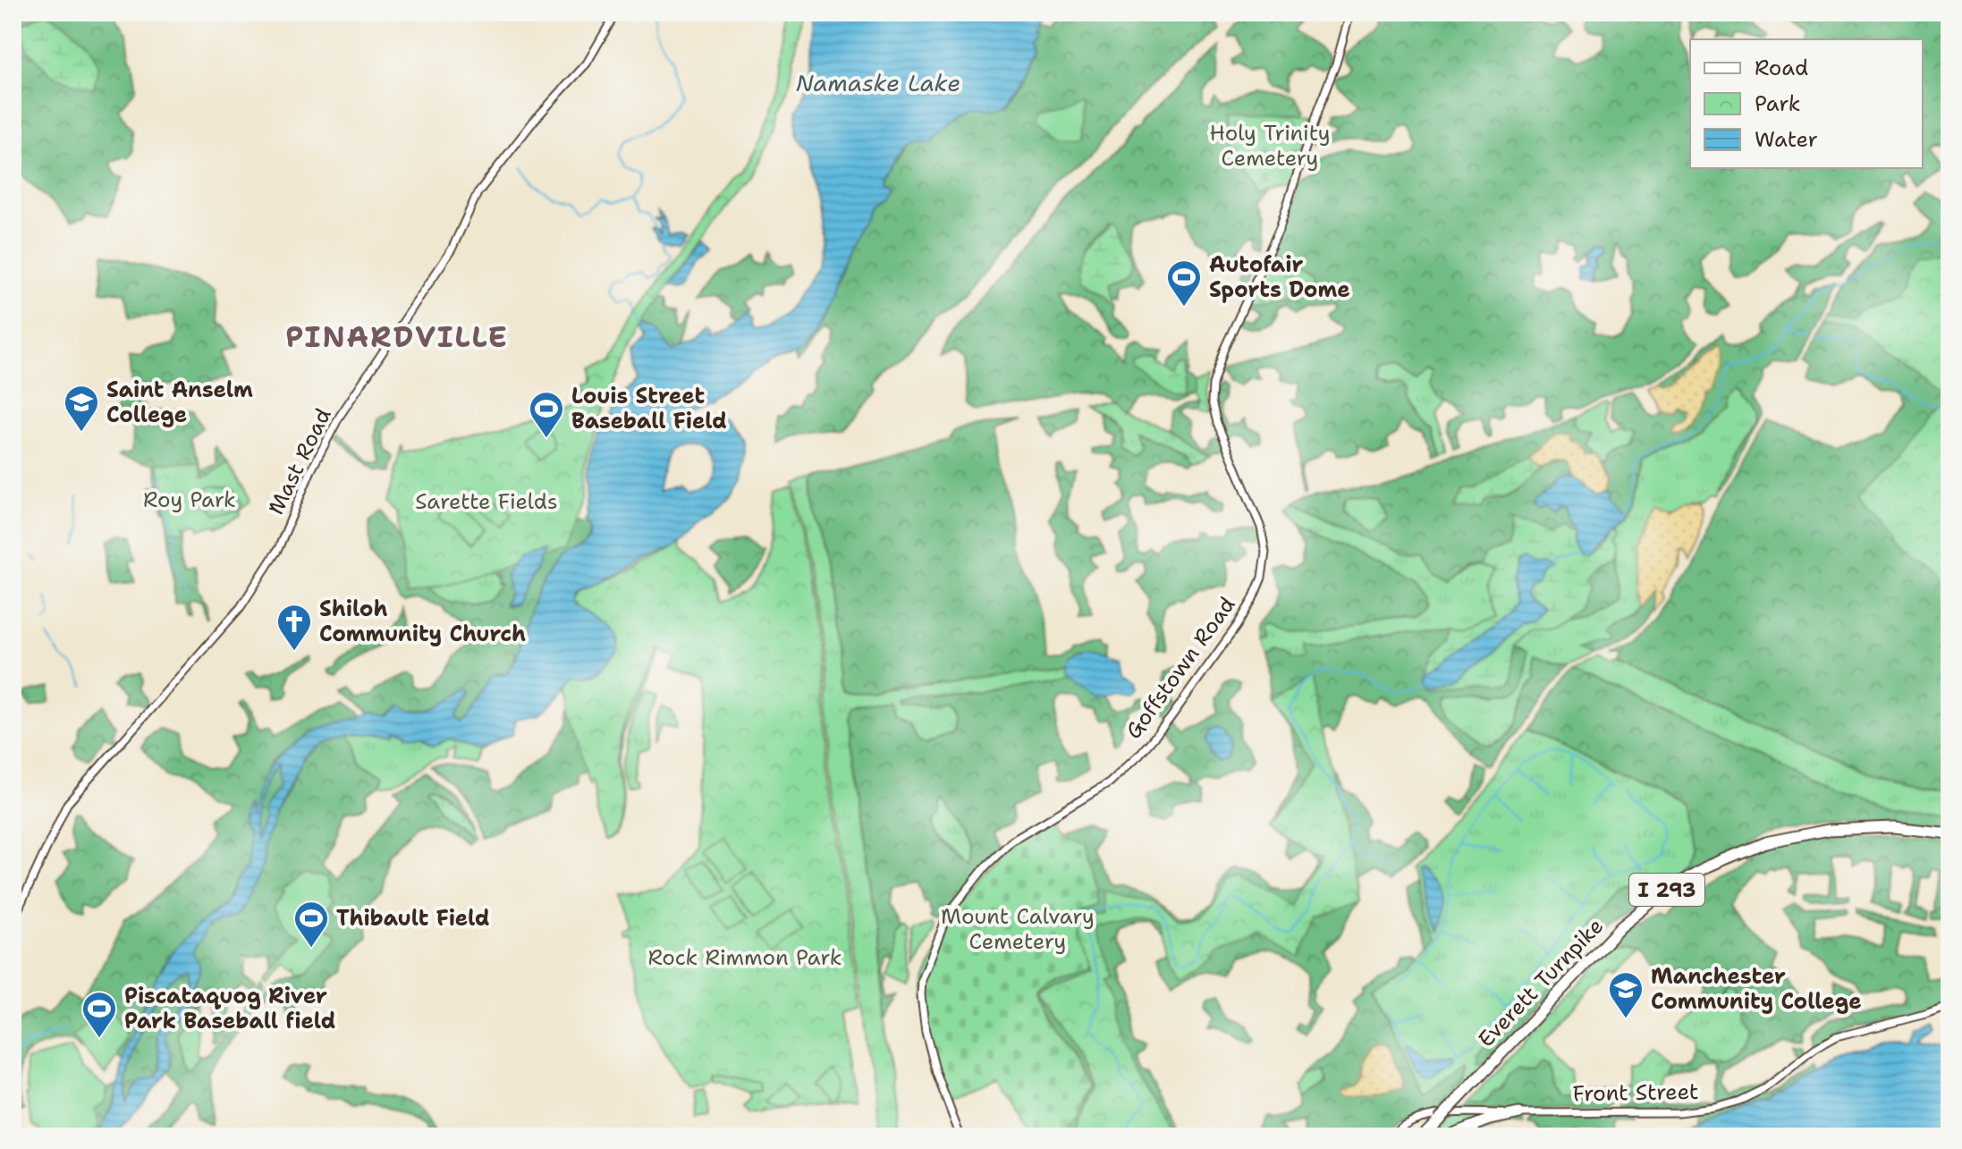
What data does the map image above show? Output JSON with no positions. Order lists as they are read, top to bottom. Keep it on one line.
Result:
{"streets":{"highway":["I 293","Everett Turnpike"],"main road":["Mast Road","Goffstown Road","Front Street"]},"districts":["PINARDVILLE"],"water":["Namaske Lake"],"parks":["Holy Trinity Cemetery","Roy Park","Sarette Fields","Mount Calvary Cemetery","Rock Rimmon Park"],"places":{"sports":["Autofair Sports Dome","Louis Street Baseball Field","Thibault Field","Piscataquog River Park Baseball field"],"school or university":["Saint Anselm College","Manchester Community College"],"church":["Shiloh Community Church"]},"legend":["Road","Park","Water"]}
